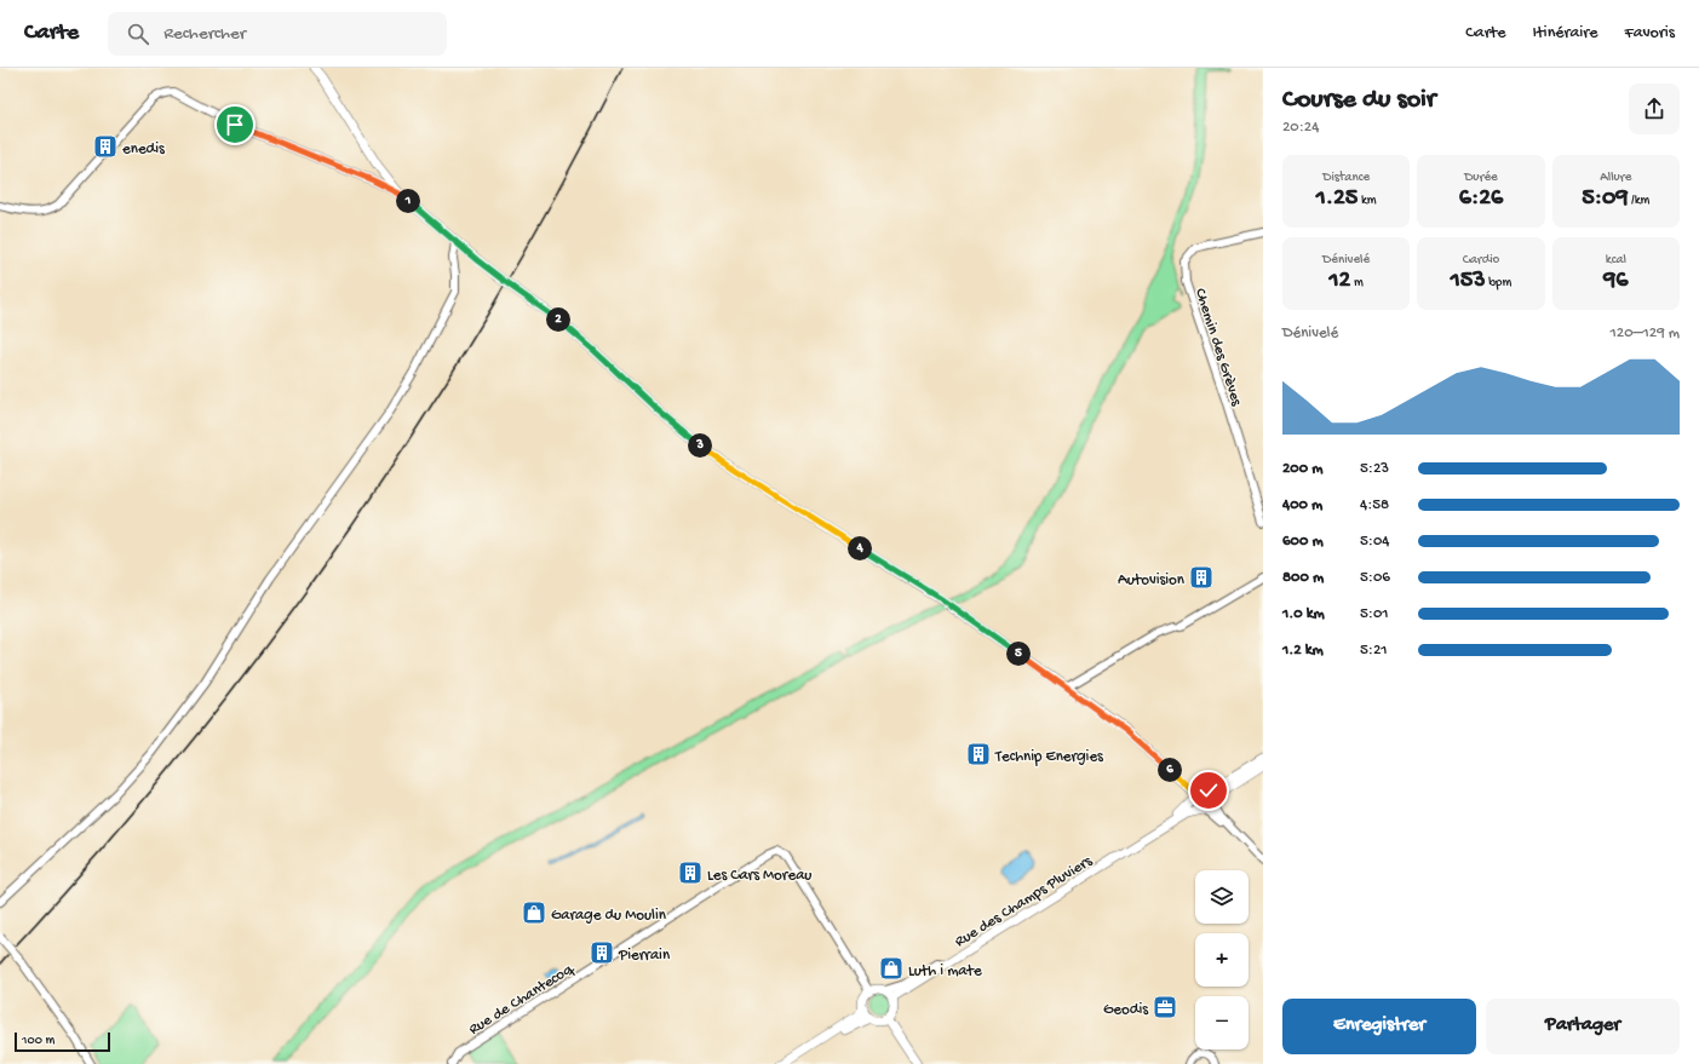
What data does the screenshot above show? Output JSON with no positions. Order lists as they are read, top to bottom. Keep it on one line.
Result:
{"streets":{"street":["Chemin des Grèves","Rue des Champs Pluviers","Rue de Chantecoq"]},"crossings":[["Rue des Champs Pluviers","Rue de Chantecoq"]],"places":{"building":["enedis","Autovision","Technip Energies","Les Cars Moreau","Pierrain"],"shop":["Garage du Moulin","Luth i mate"],"office":["Geodis"]},"scale_bar":"100 m","page":{"header":"Carte","search":"Rechercher","nav":["Carte","Itinéraire","Favoris"],"heading":["Course du soir","20:24"],"stats":[["Distance","1.25 km"],["Durée","6:26"],["Allure","5:09 /km"],["Dénivelé","12 m"],["Cardio","153 bpm"],["kcal","96"]],"pins":["1","2","3","4","5","6"],"chart":["Dénivelé","120–129 m"],"list":[{"name":"200 m","note":"5:23"},{"name":"400 m","note":"4:58"},{"name":"600 m","note":"5:04"},{"name":"800 m","note":"5:06"},{"name":"1.0 km","note":"5:01"},{"name":"1.2 km","note":"5:21"}],"map_buttons":["+","−"],"buttons":["Enregistrer","Partager"],"scale":"100 m"}}
